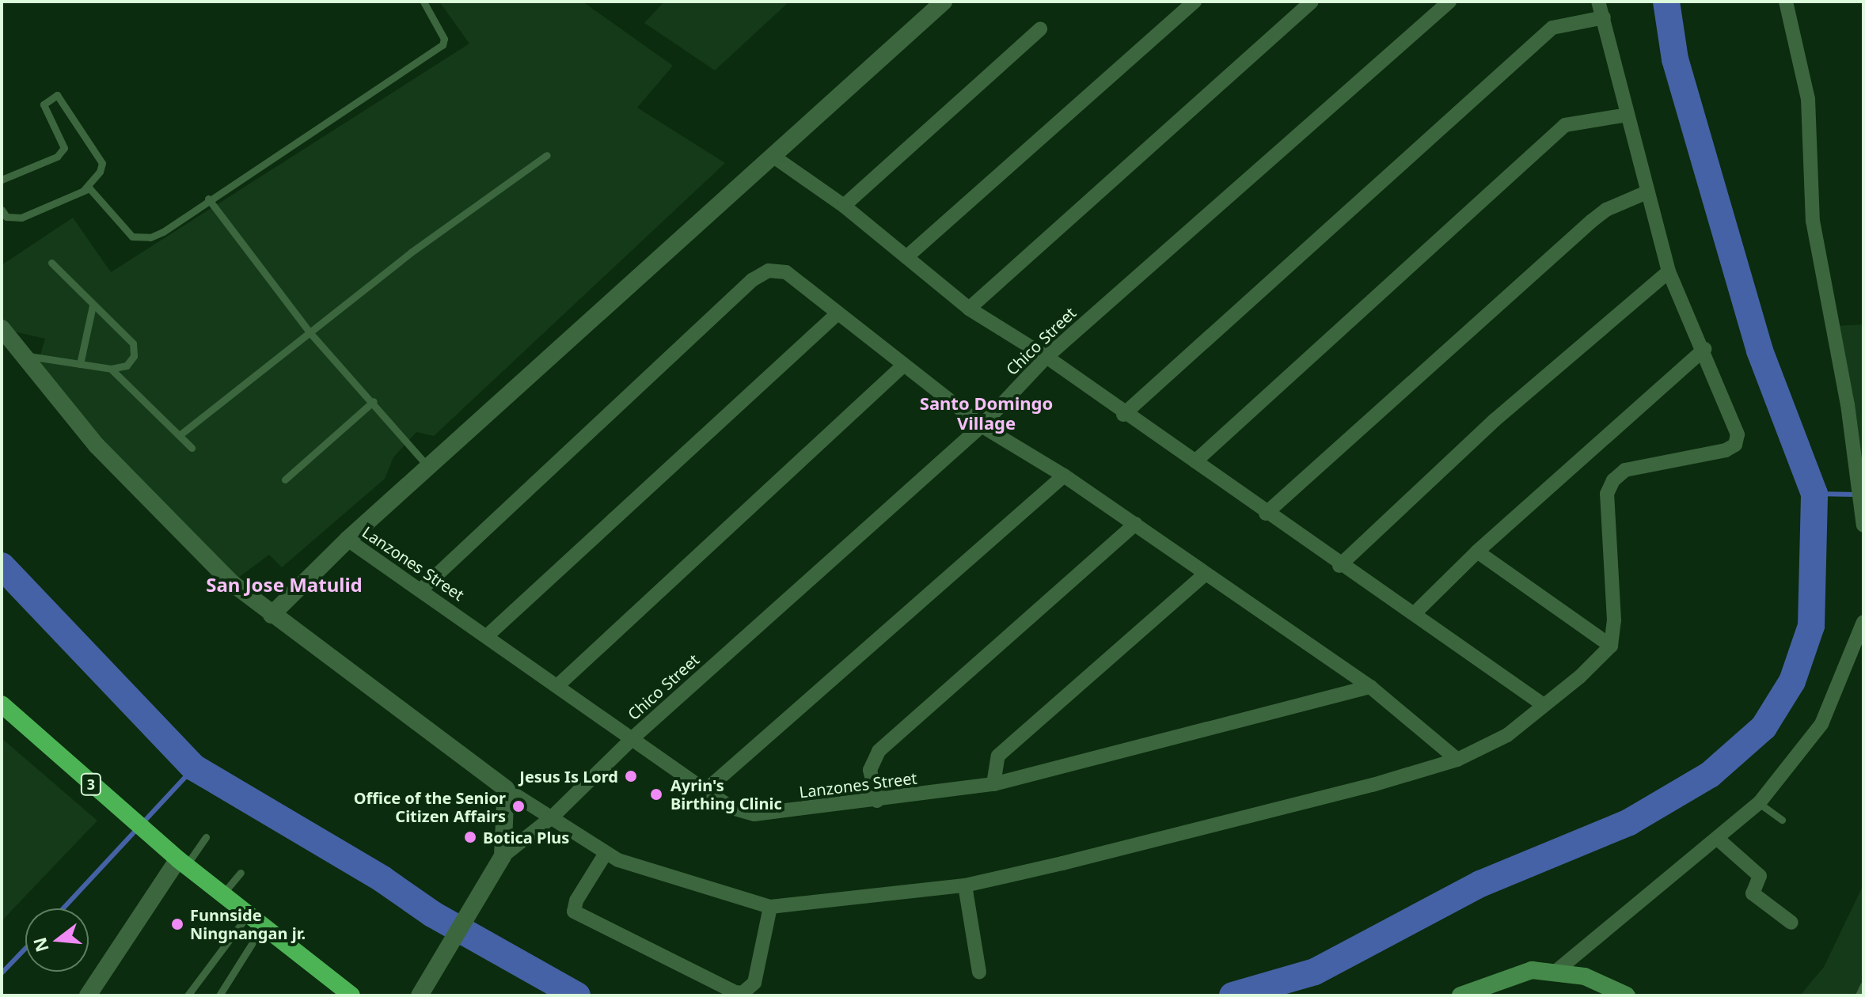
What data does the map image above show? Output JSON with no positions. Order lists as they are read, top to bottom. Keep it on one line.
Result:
{"streets":{"highway":["3"],"street":["Chico Street","Lanzones Street"]},"crossings":[["Chico Street","Lanzones Street"]],"districts":["Santo Domingo Village","San Jose Matulid"],"places":["Jesus Is Lord","Ayrin's Birthing Clinic","Office of the Senior Citizen Affairs","Botica Plus","Funnside Ningnangan jr."],"north":"left"}
